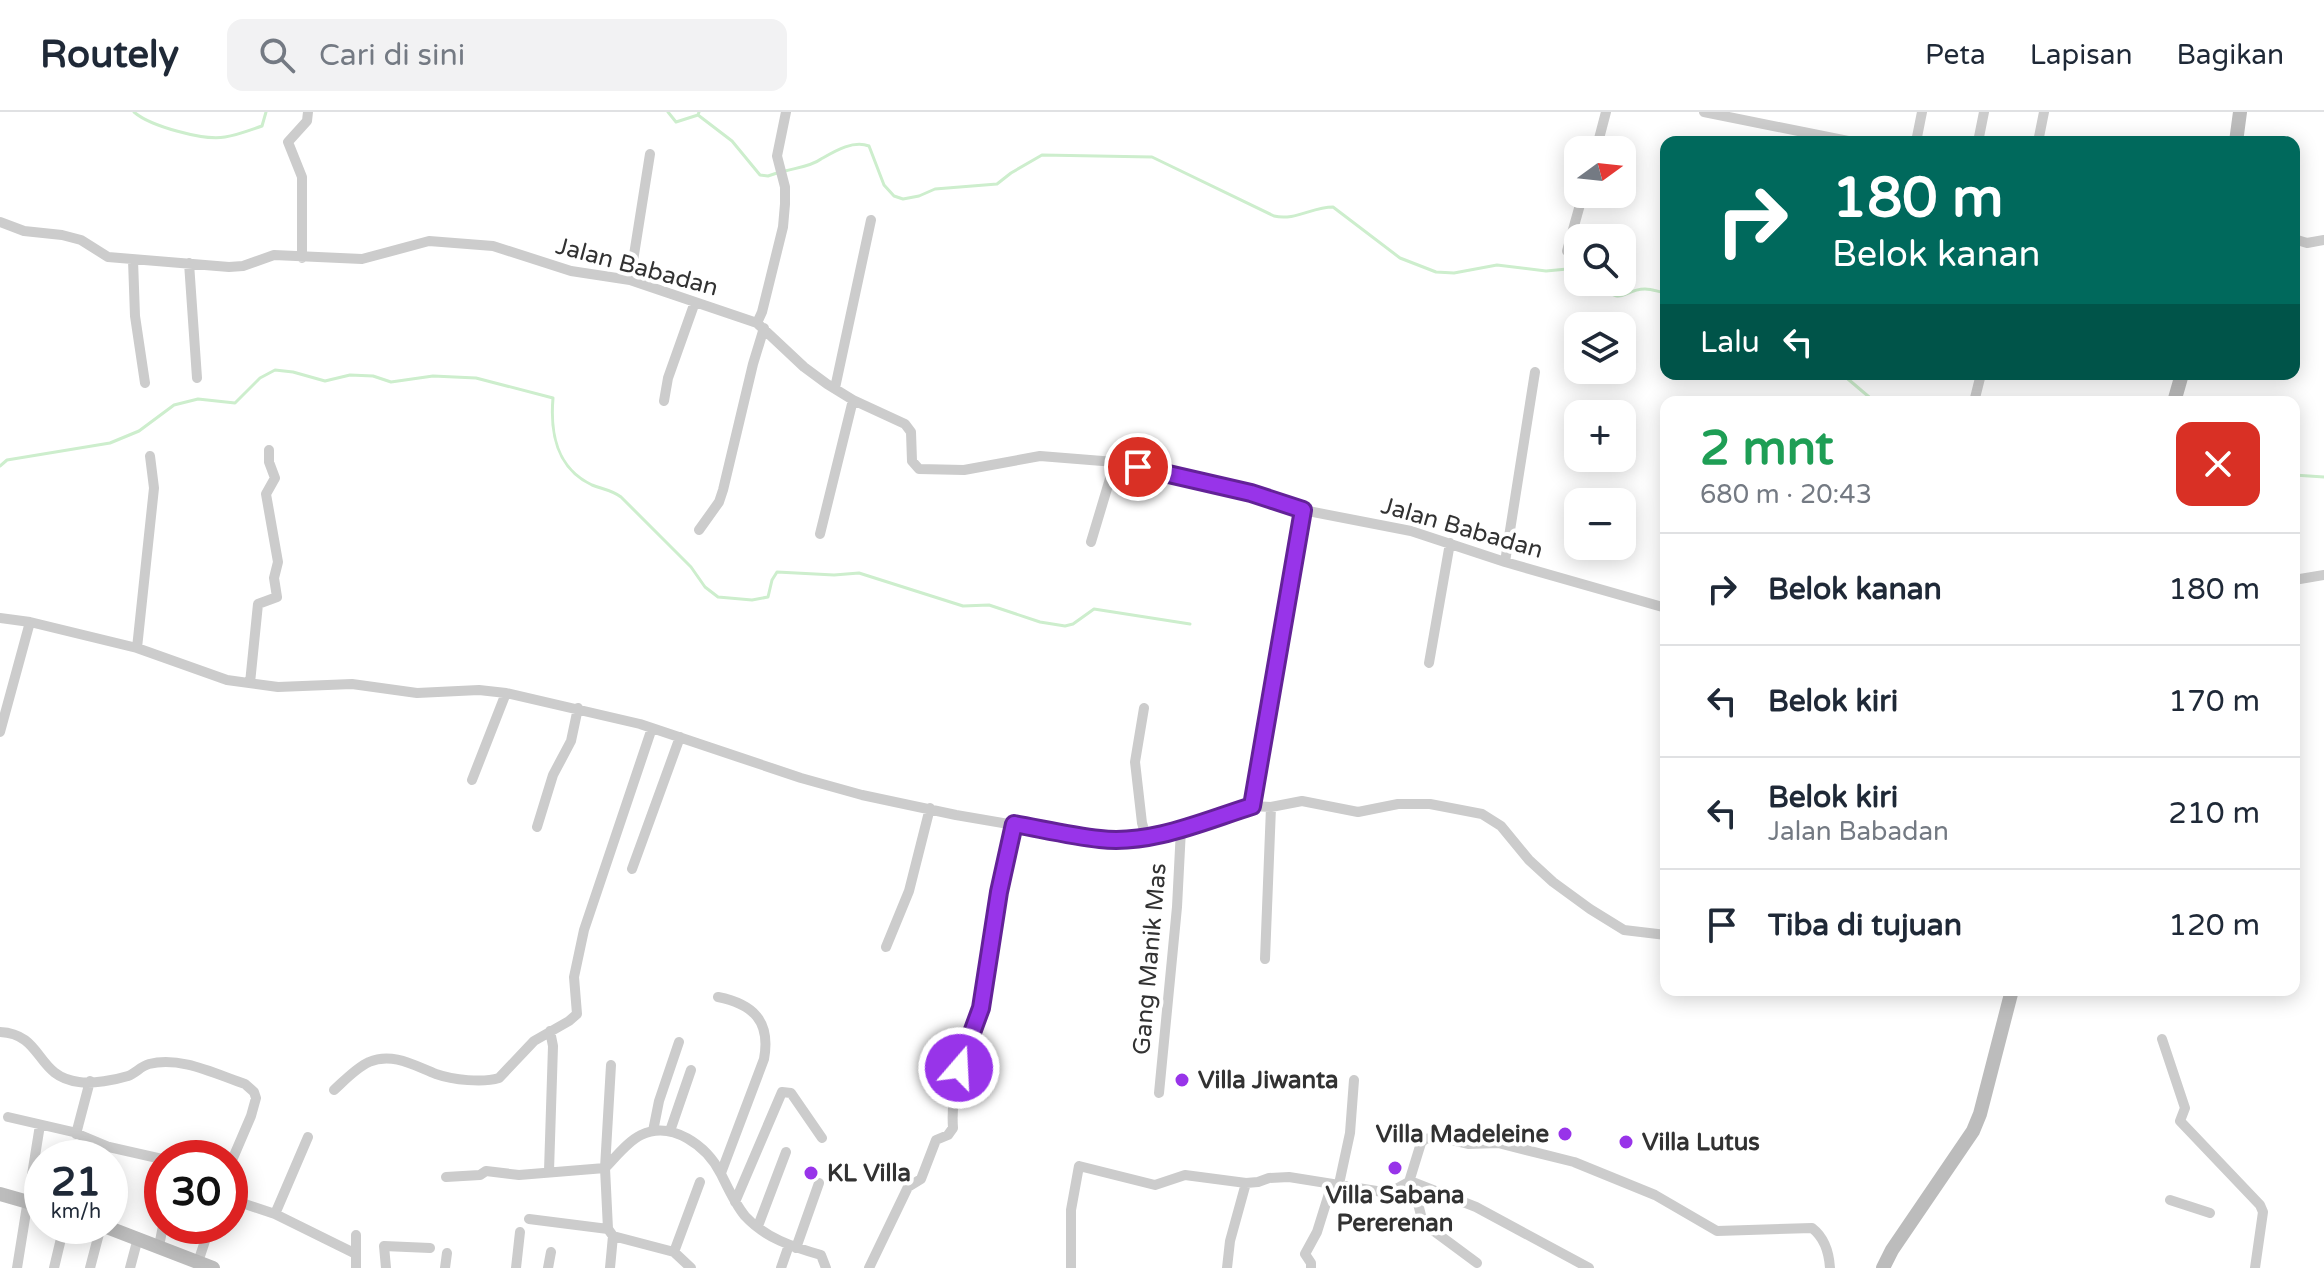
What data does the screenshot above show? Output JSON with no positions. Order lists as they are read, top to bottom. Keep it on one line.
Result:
{"streets":{"street":["Jalan Babadan","Gang Manik Mas"]},"places":["Villa Jiwanta","Villa Madeleine","Villa Lutus","Villa Sabana Pererenan","KL Villa"],"north":"right","page":{"header":"Routely","search":"Cari di sini","nav":["Peta","Lapisan","Bagikan"],"map_buttons":["+","−"],"turn":["180 m","Belok kanan"],"then":"Lalu","heading":["2 mnt","680 m · 20:43"],"list":[{"name":"Belok kanan","value":"180 m"},{"name":"Belok kiri","value":"170 m"},{"name":"Belok kiri","note":"Jalan Babadan","value":"210 m"},{"name":"Tiba di tujuan","value":"120 m"}],"speed":"21 km/h","limit":"30"}}
